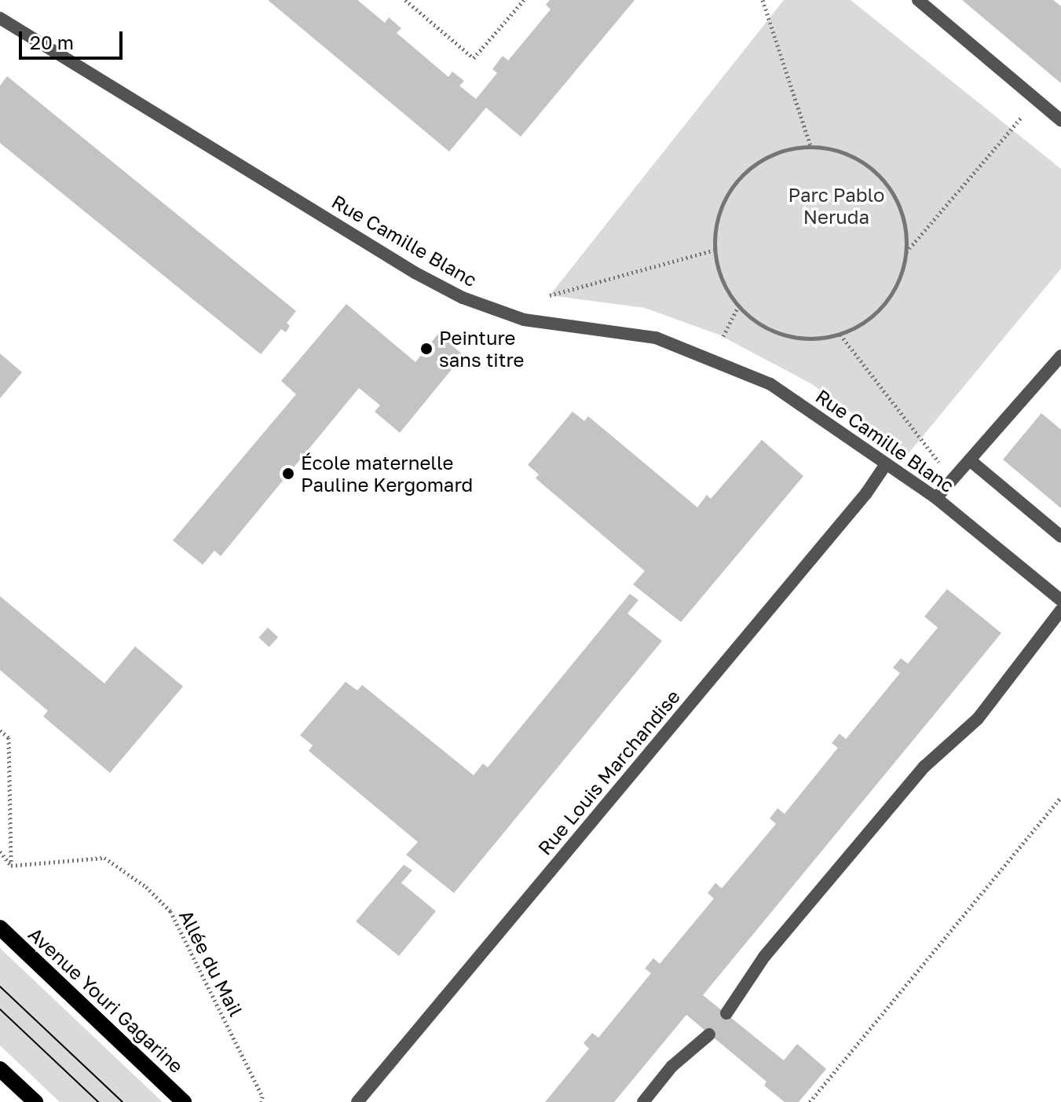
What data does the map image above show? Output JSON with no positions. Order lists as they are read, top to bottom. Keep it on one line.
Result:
{"streets":{"main road":["Avenue Youri Gagarine"],"street":["Rue Camille Blanc","Rue Louis Marchandise"],"path":["Allée du Mail"]},"crossings":[["Rue Camille Blanc","Rue Louis Marchandise"]],"parks":["Parc Pablo Neruda"],"places":["Peinture sans titre","École maternelle Pauline Kergomard"],"scale_bar":"20 m"}
